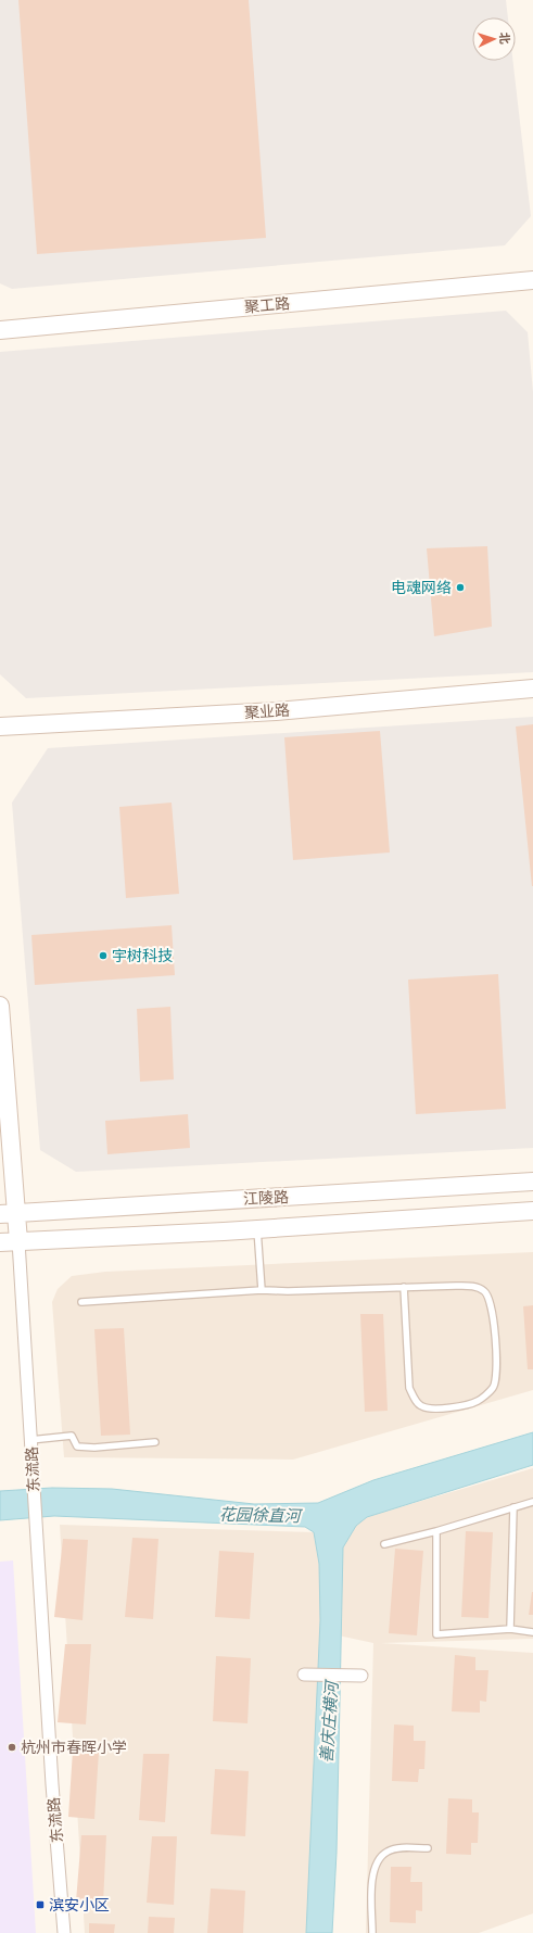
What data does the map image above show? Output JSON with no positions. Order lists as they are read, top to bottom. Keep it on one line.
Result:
{"streets":{"street":["聚工路","聚业路","江陵路","东流路"]},"crossings":[["江陵路","东流路"]],"water":["花园徐直河","善庆庄横河"],"places":{"other":["电魂网络","宇树科技","杭州市春晖小学"],"transit":["滨安小区"]},"north":"right"}
